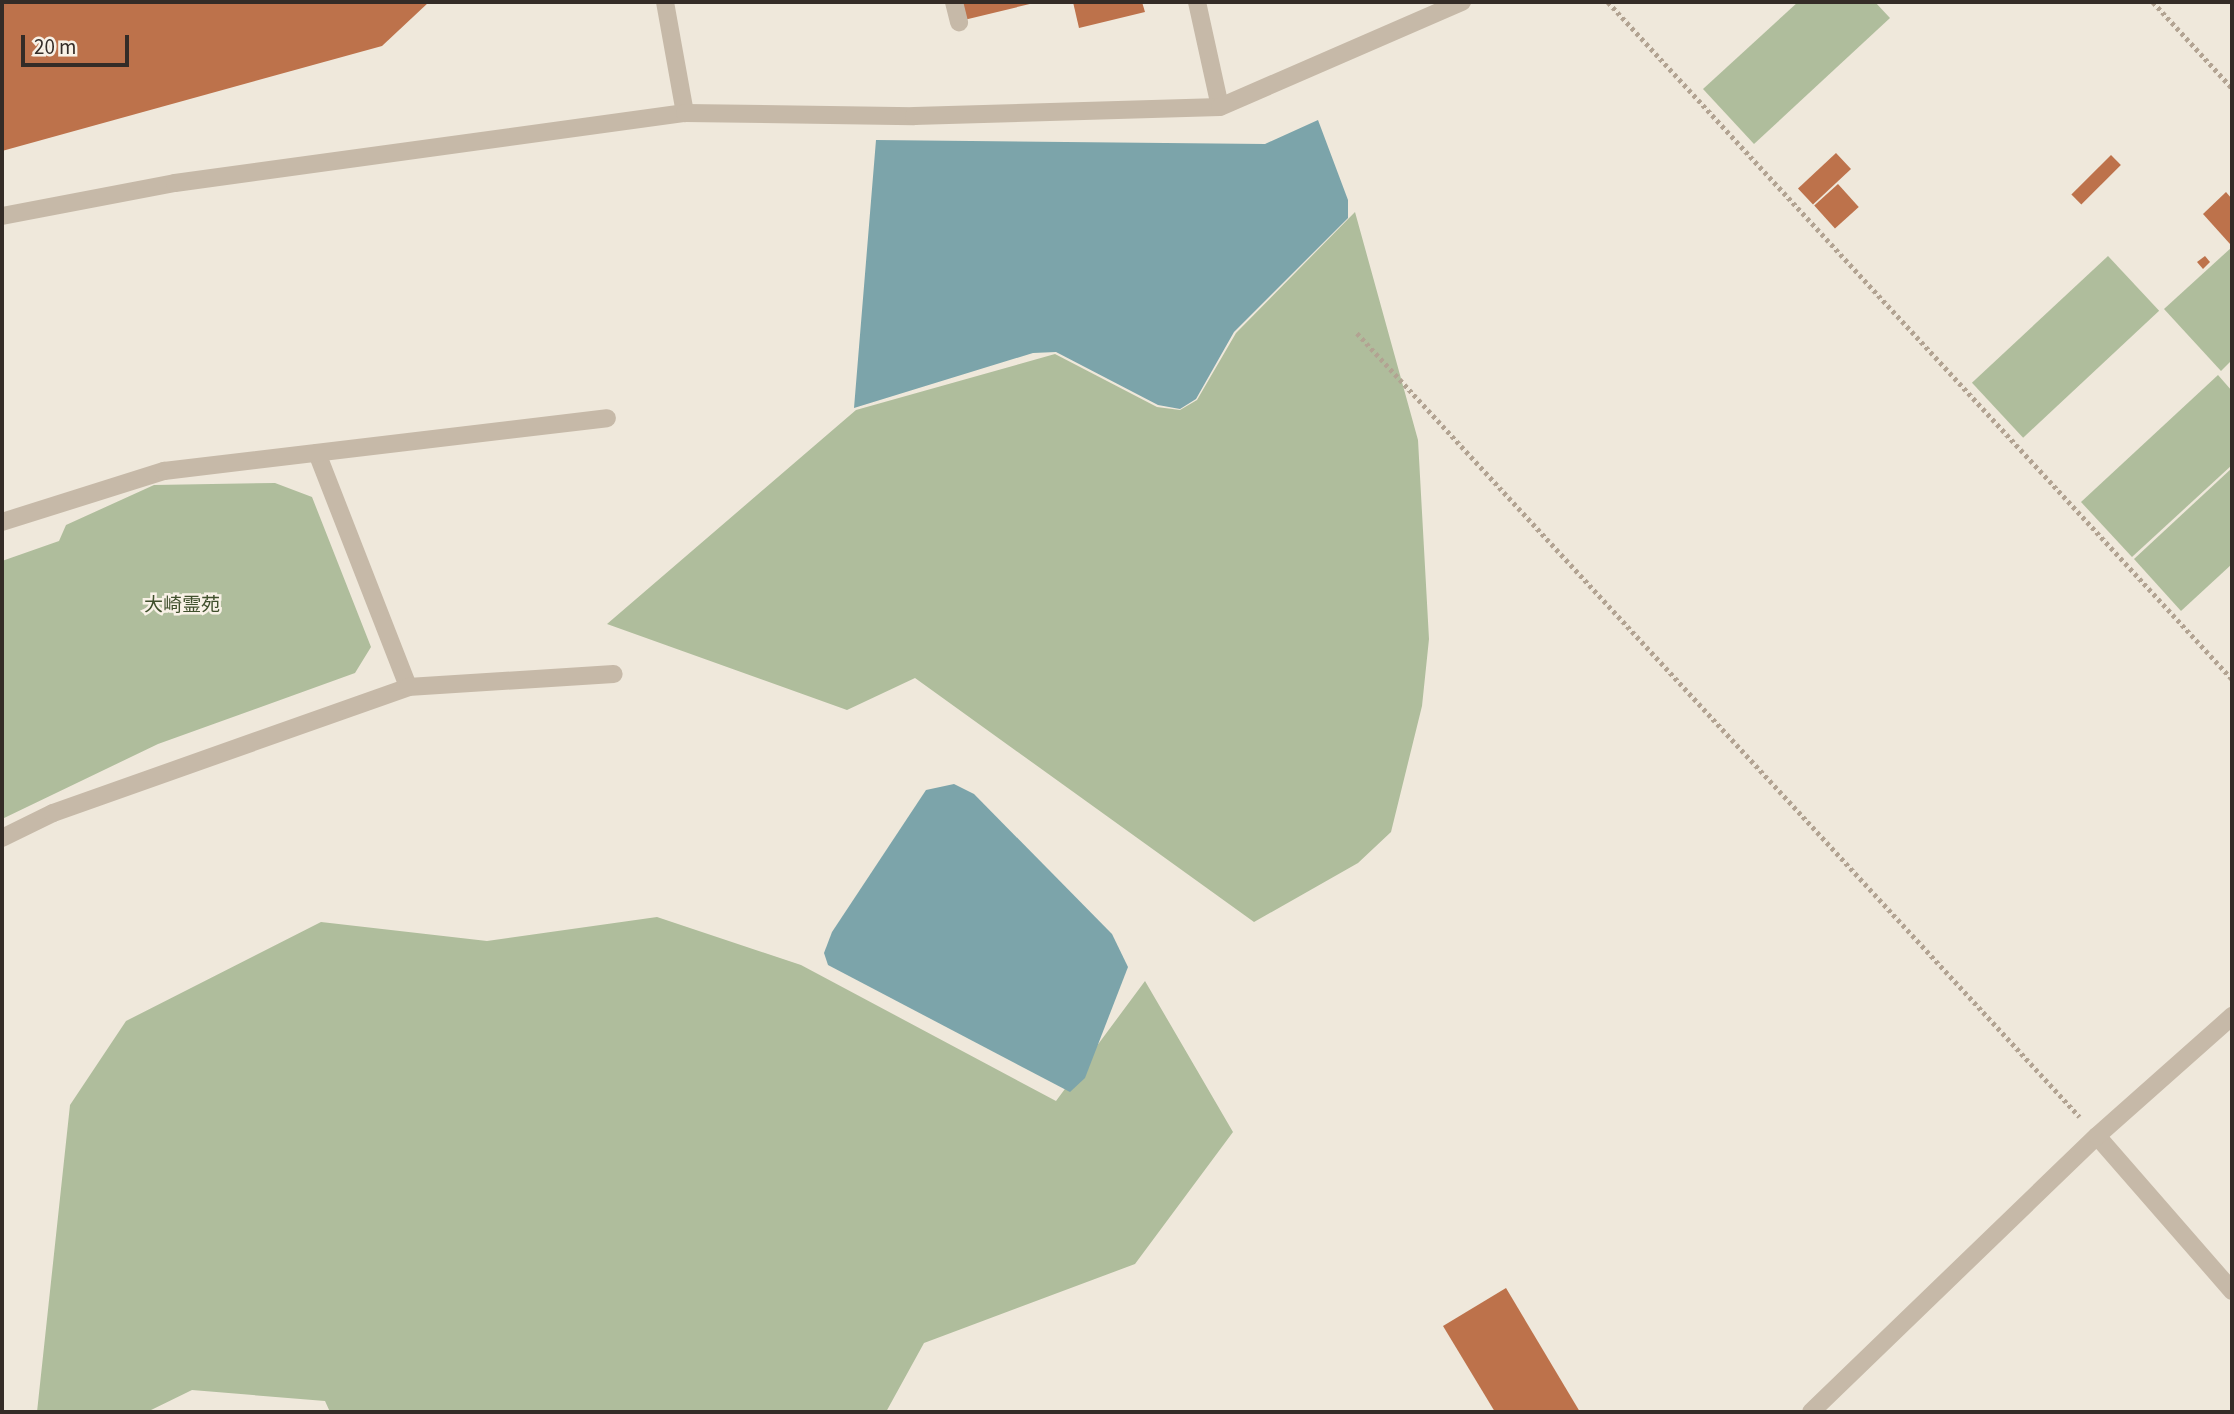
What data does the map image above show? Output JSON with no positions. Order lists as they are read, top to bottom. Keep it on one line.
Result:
{"parks":["大崎霊苑"],"scale_bar":"20 m"}
